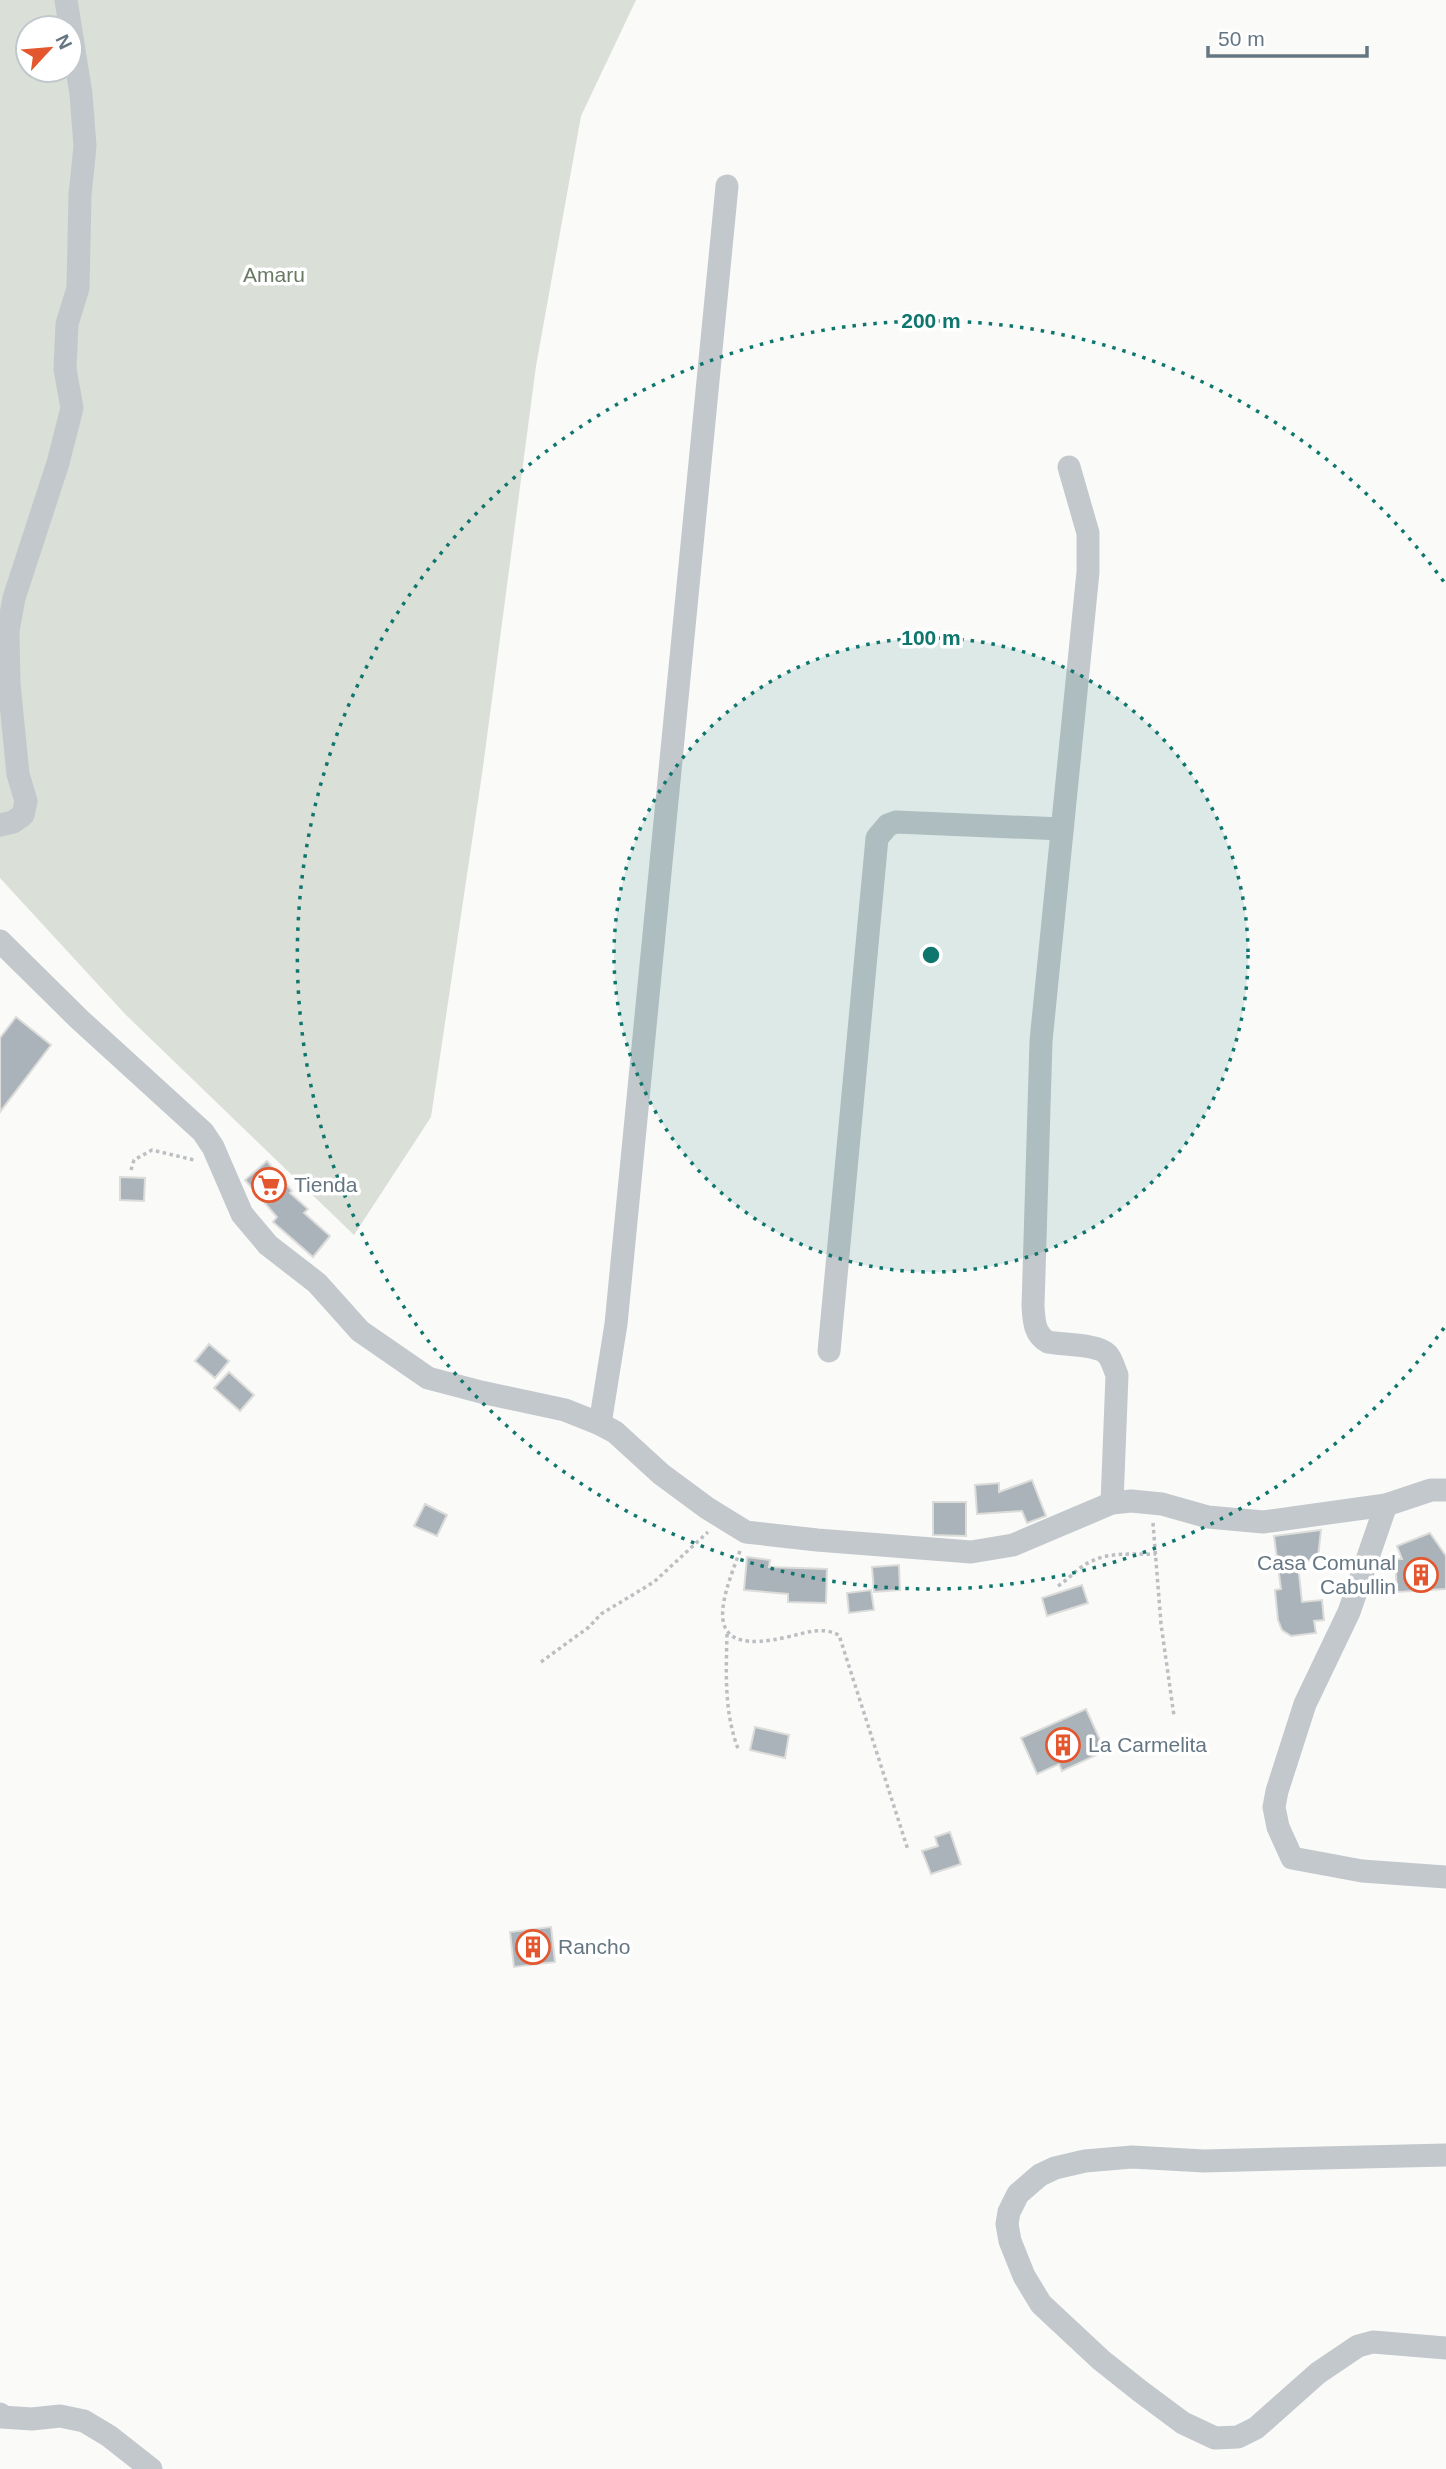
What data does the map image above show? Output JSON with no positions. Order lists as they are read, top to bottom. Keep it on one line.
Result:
{"parks":["Amaru"],"places":{"supermarket":["Tienda"],"building":["Casa Comunal Cabullin","La Carmelita","Rancho"]},"scale_bar":"50 m","north":"top right","rings":["200 m","100 m"]}
